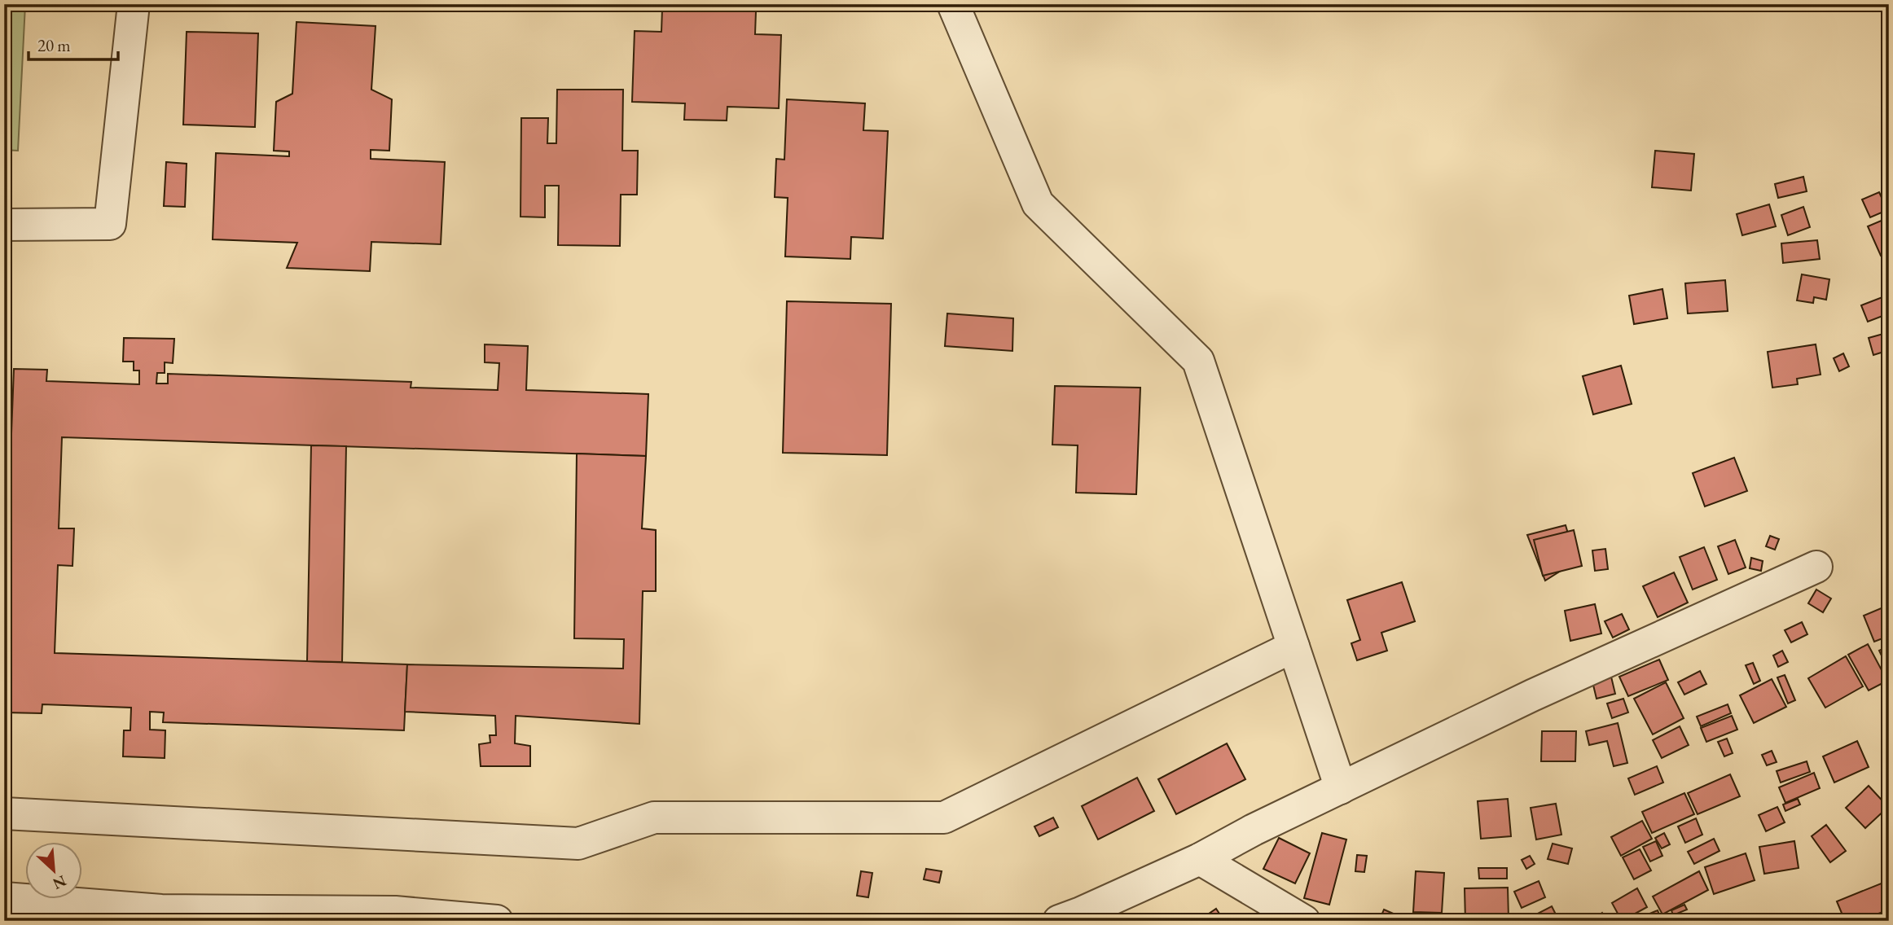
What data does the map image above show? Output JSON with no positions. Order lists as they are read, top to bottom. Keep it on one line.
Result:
{"scale_bar":"20 m","north":"bottom right"}
